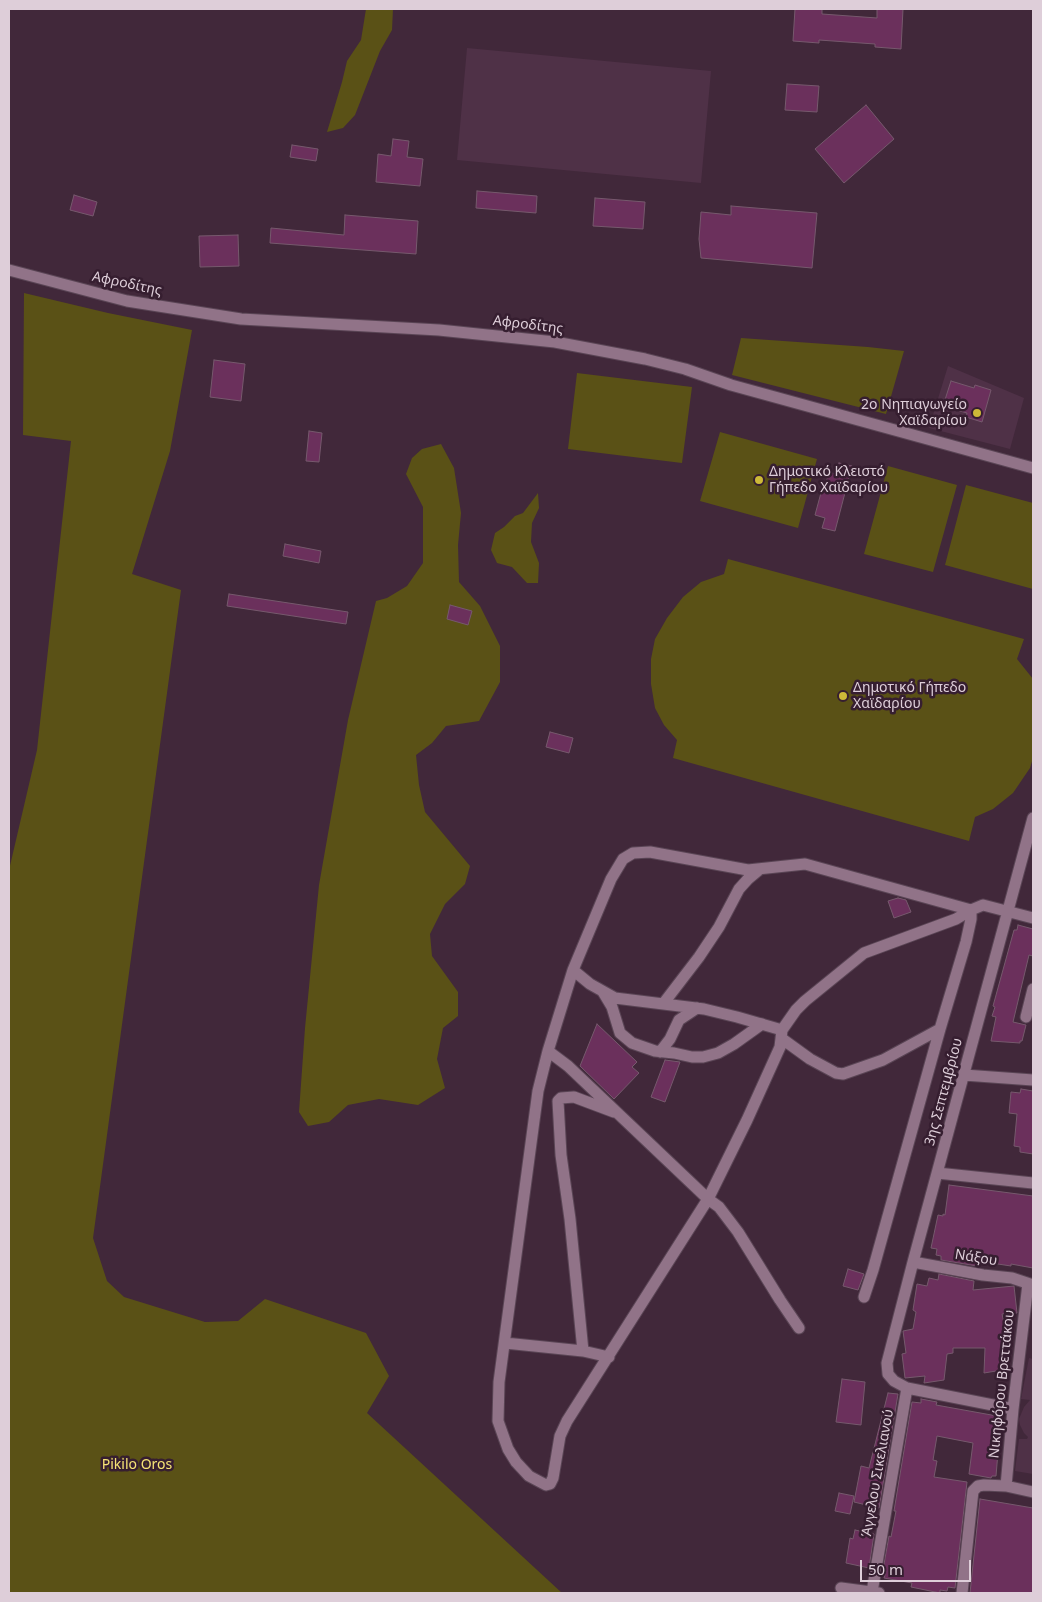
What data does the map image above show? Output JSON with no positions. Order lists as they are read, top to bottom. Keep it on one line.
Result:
{"streets":{"street":["Αφροδίτης","3ης Σεπτεμβρίου","Νάξου","Νικηφόρου Βρεττάκου","Άγγελου Σικελιανού"]},"crossings":[["3ης Σεπτεμβρίου","Νάξου"],["3ης Σεπτεμβρίου","Άγγελου Σικελιανού"],["Νάξου","Νικηφόρου Βρεττάκου"]],"parks":["Pikilo Oros"],"places":["2ο Νηπιαγωγείο Χαϊδαρίου","Δημοτικό Κλειστό Γήπεδο Χαϊδαρίου","Δημοτικό Γήπεδο Χαϊδαρίου"],"scale_bar":"50 m"}
